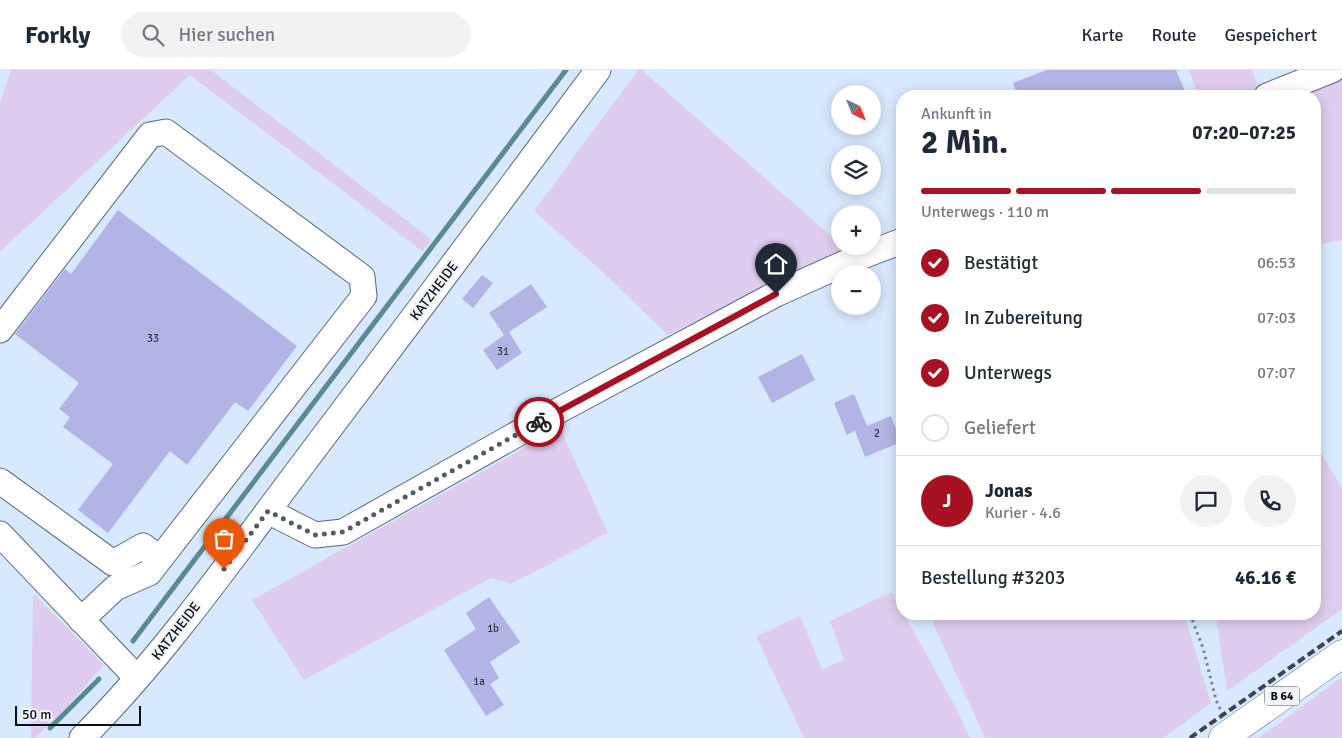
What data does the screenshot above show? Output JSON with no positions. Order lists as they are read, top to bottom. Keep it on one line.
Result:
{"streets":{"main road":["B 64"],"street":["KATZHEIDE"]},"house_numbers":["33","31","2","1b","1a"],"scale_bar":"50 m","north":"bottom right","page":{"header":"Forkly","search":"Hier suchen","nav":["Karte","Route","Gespeichert"],"map_buttons":["+","−"],"heading":["2 Min.","Ankunft in","07:20–07:25"],"panel":["Jonas","Kurier · 4.6","Bestellung #3203","46.16 €"],"bar":"Unterwegs · 110 m","list":[["Bestätigt","06:53"],["In Zubereitung","07:03"],["Unterwegs","07:07"],"Geliefert"],"round":"J","scale":"50 m"}}
